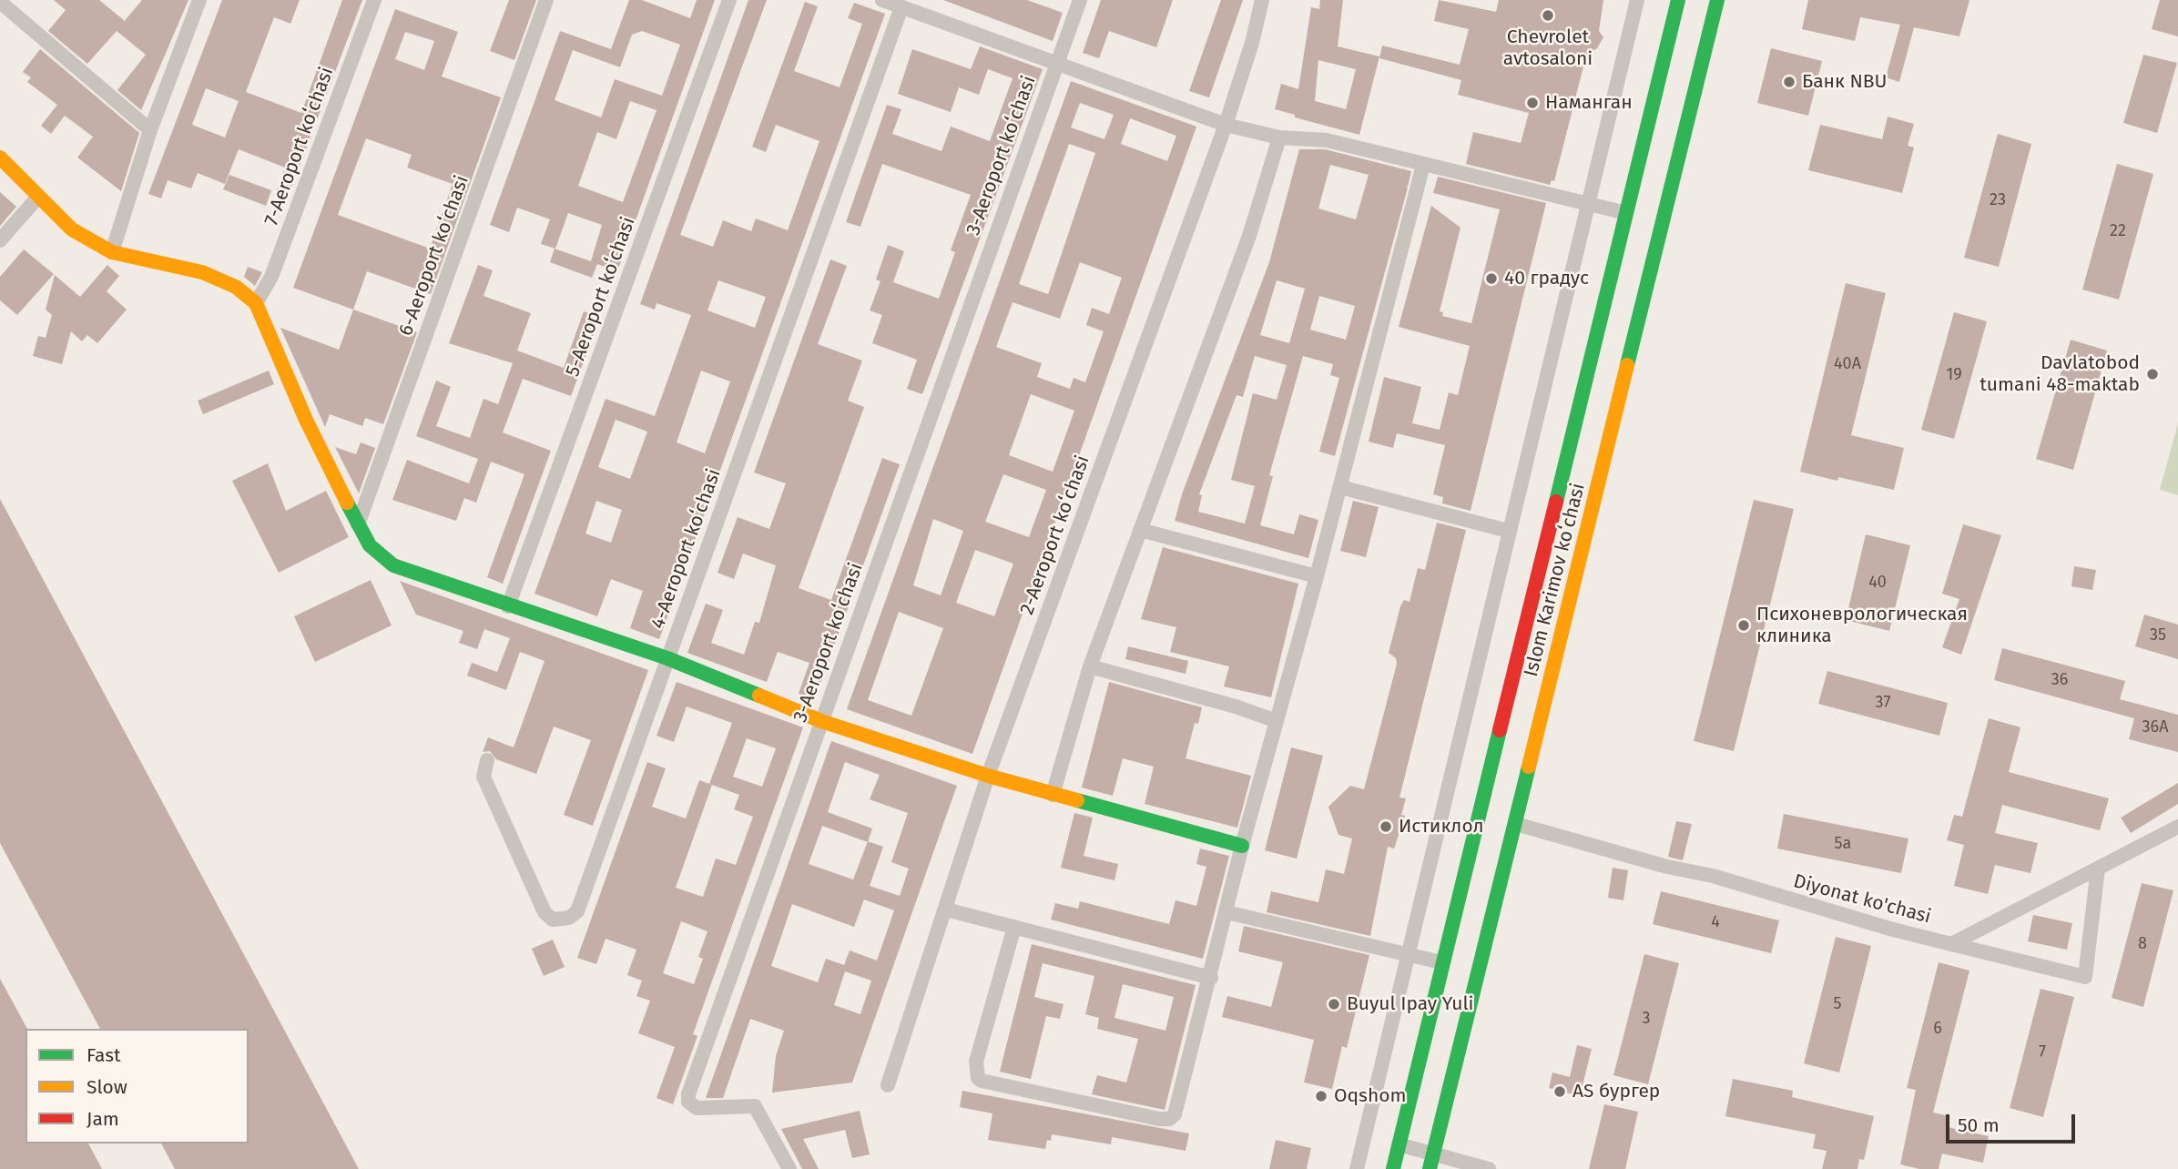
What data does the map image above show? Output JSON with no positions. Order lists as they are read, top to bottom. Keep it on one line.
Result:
{"streets":{"main road":["Islom Karimov koʻchasi"],"street":["7-Aeroport koʻchasi","3-Aeroport koʻchasi","6-Aeroport koʻchasi","5-Aeroport koʻchasi","2-Aeroport koʻchasi","4-Aeroport koʻchasi","Diyonat ko'chasi"]},"crossings":[["Islom Karimov koʻchasi","Diyonat ko'chasi"]],"places":["Chevrolet avtosaloni","Банк NBU","Наманган","40 градус","Davlatobod tumani 48-maktab","Психоневрологическая клиника","Истиклол","Buyul Ipay Yuli","AS бургер","Oqshom"],"house_numbers":["23","22","40A","19","40","35","36","37","36A","5a","4","8","5","3","6","7"],"legend":["Fast","Slow","Jam"],"scale_bar":"50 m"}
